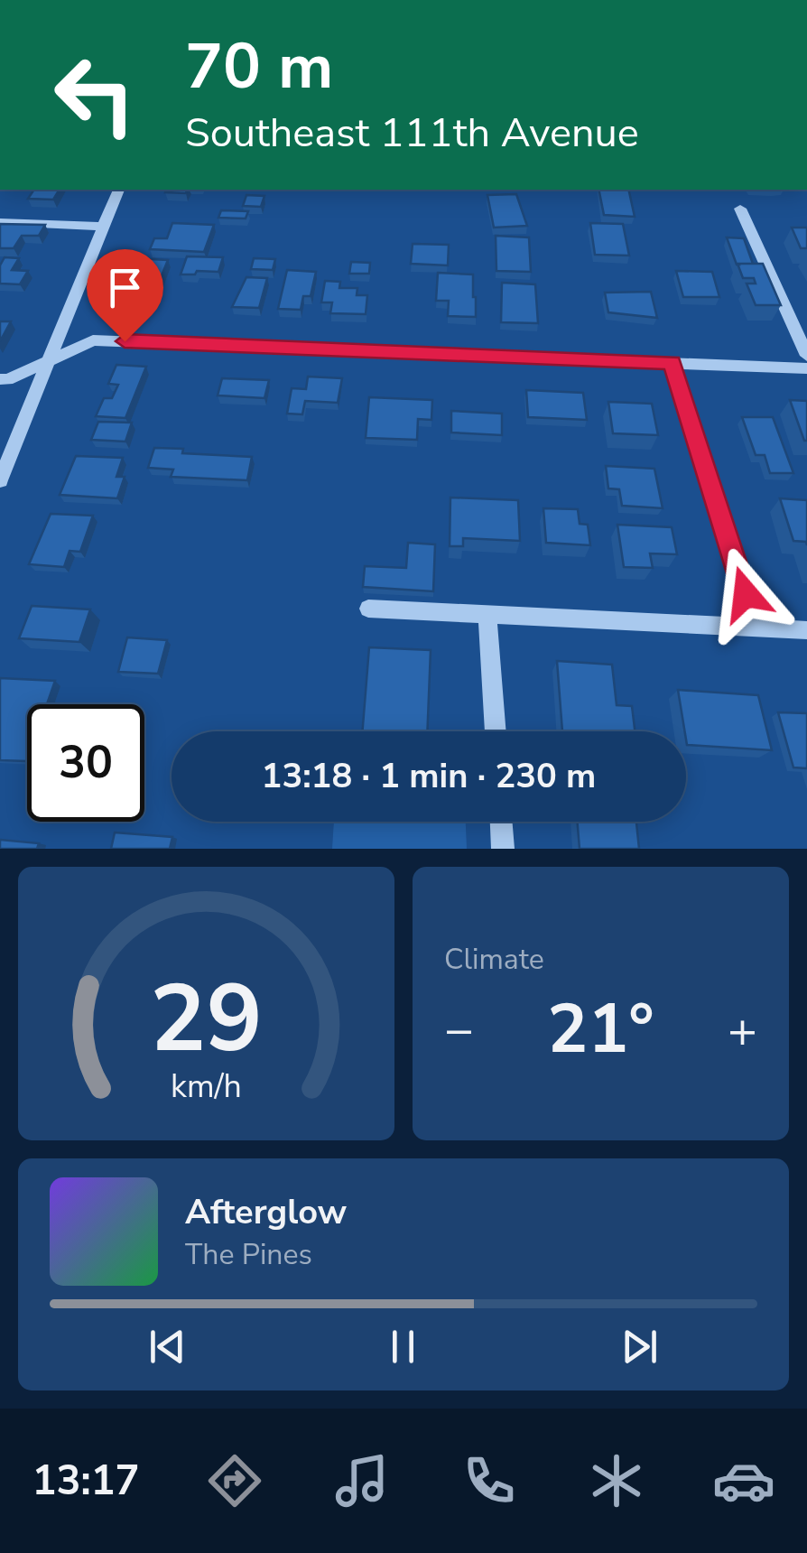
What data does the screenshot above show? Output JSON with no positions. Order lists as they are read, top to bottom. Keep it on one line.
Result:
{"page":{"turn":["70 m","Southeast 111th Avenue"],"limit":"30","trip":"13:18 · 1 min · 230 m","tile":"Climate","heat":["−","21°","+"],"song":["Afterglow","The Pines"],"tabs":"13:17","gauge":["29","km/h"]}}
